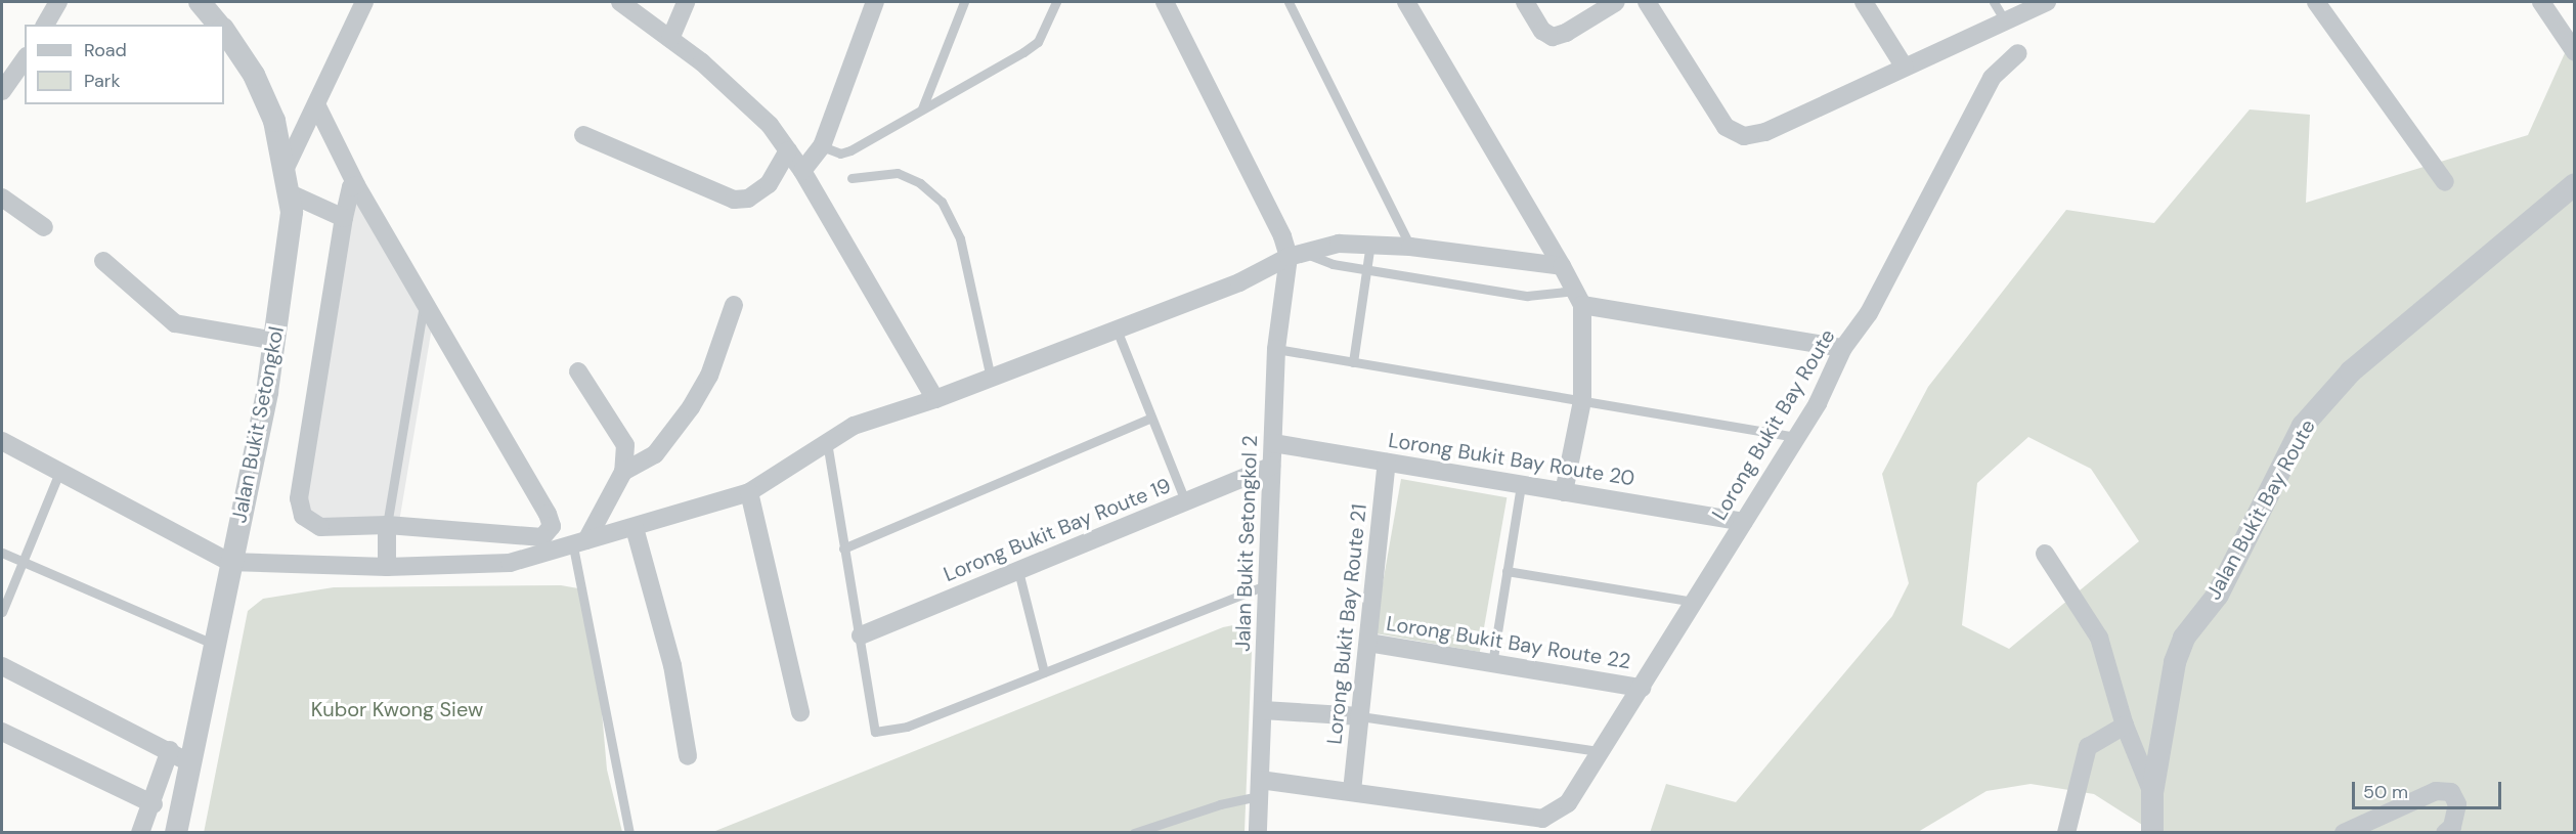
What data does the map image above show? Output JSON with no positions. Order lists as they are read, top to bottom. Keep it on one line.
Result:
{"streets":{"street":["Jalan Bukit Setongkol","Lorong Bukit Bay Route","Lorong Bukit Bay Route 20","Jalan Bukit Bay Route","Lorong Bukit Bay Route 19","Jalan Bukit Setongkol 2","Lorong Bukit Bay Route 21","Lorong Bukit Bay Route 22"]},"crossings":[["Lorong Bukit Bay Route","Lorong Bukit Bay Route 20"],["Lorong Bukit Bay Route","Lorong Bukit Bay Route 22"],["Lorong Bukit Bay Route 20","Jalan Bukit Setongkol 2"],["Lorong Bukit Bay Route 20","Lorong Bukit Bay Route 21"],["Lorong Bukit Bay Route 19","Jalan Bukit Setongkol 2"],["Lorong Bukit Bay Route 21","Lorong Bukit Bay Route 22"]],"parks":["Kubor Kwong Siew"],"legend":["Road","Park"],"scale_bar":"50 m"}
